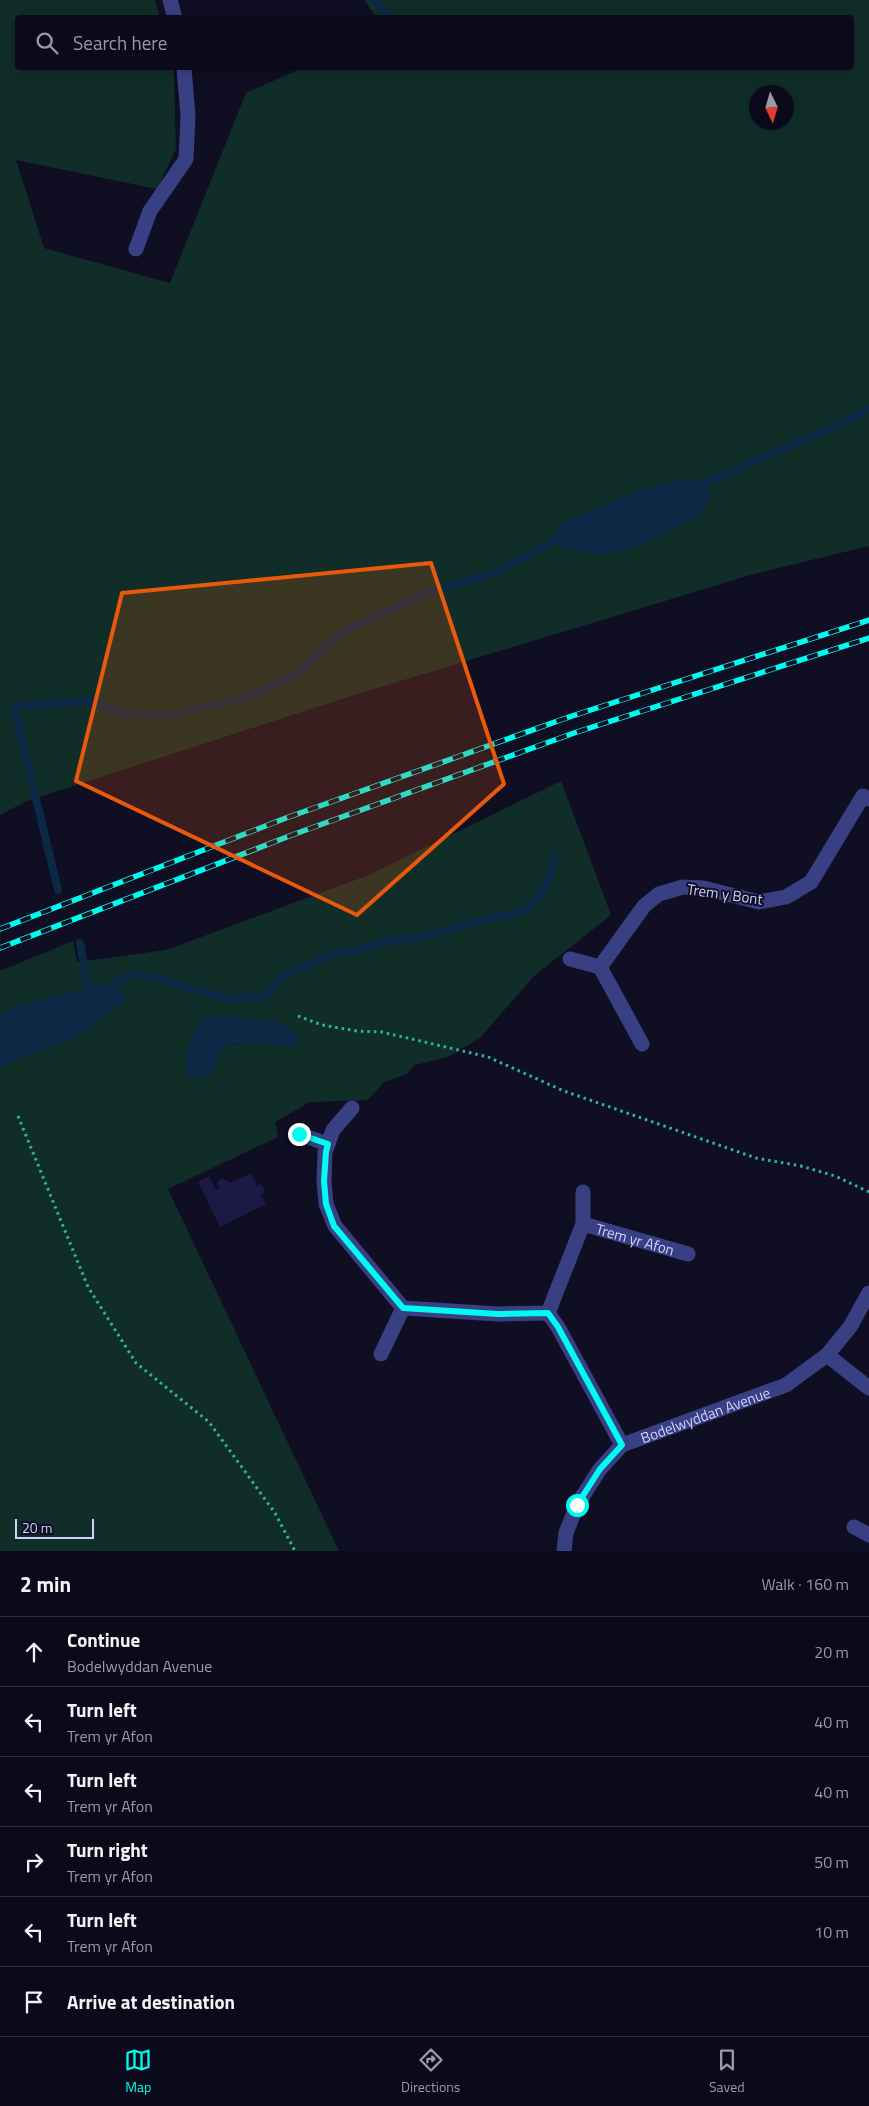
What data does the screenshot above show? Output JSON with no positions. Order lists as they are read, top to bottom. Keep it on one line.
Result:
{"streets":{"street":["Trem y Bont","Trem yr Afon","Bodelwyddan Avenue"]},"scale_bar":"20 m","north":"bottom","page":{"search":"Search here","scale":"20 m","heading":["2 min","Walk · 160 m"],"list":[["Continue","Bodelwyddan Avenue","20 m"],["Turn left","Trem yr Afon","40 m"],["Turn left","Trem yr Afon","40 m"],["Turn right","Trem yr Afon","50 m"],["Turn left","Trem yr Afon","10 m"],"Arrive at destination"],"nav":["Map","Directions","Saved"]}}
